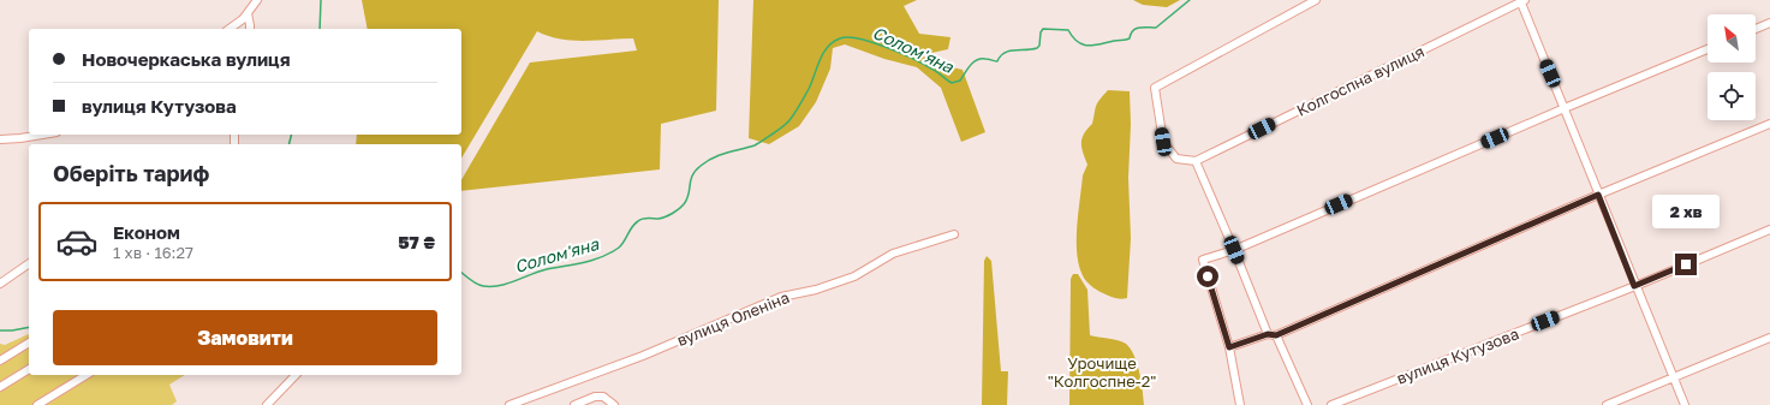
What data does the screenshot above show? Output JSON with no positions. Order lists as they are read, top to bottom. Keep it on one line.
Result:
{"streets":{"street":["Колгоспна вулиця","вулиця Оленіна","вулиця Кутузова"]},"water":["Солом'яна"],"parks":["Урочище \"Колгоспне-2\""],"north":"top left","page":{"banner":["Новочеркаська вулиця","вулиця Кутузова"],"heading":"Оберіть тариф","bubble":"2 хв","list":[{"name":"Економ","note":"1 хв · 16:27","value":"57 ₴"}],"buttons":"Замовити"}}
